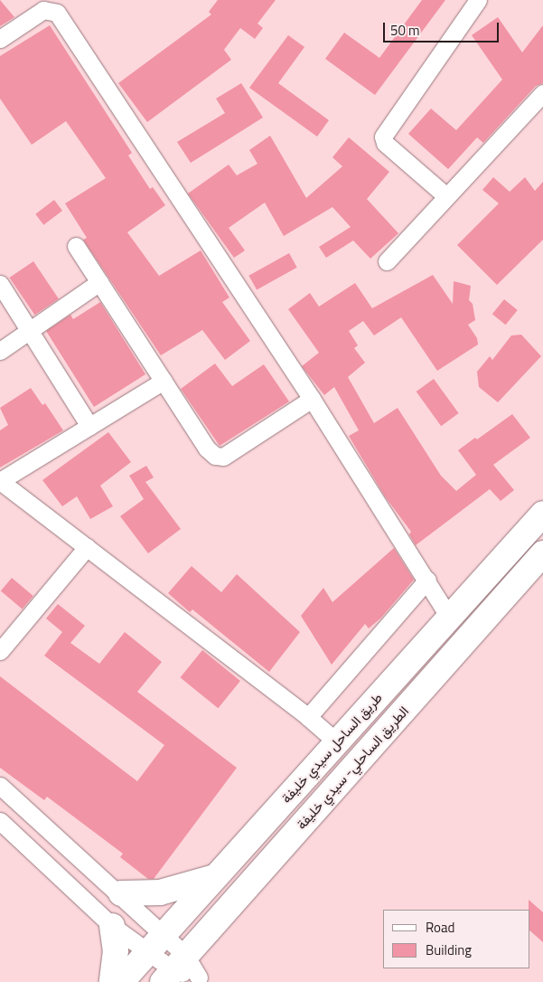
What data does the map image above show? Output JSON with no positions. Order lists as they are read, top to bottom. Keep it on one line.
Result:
{"streets":{"highway":["طريق الساحل سيدي خليفة","الطريق الساحلي- سيدي خليفة"]},"legend":["Road","Building"],"scale_bar":"50 m"}
